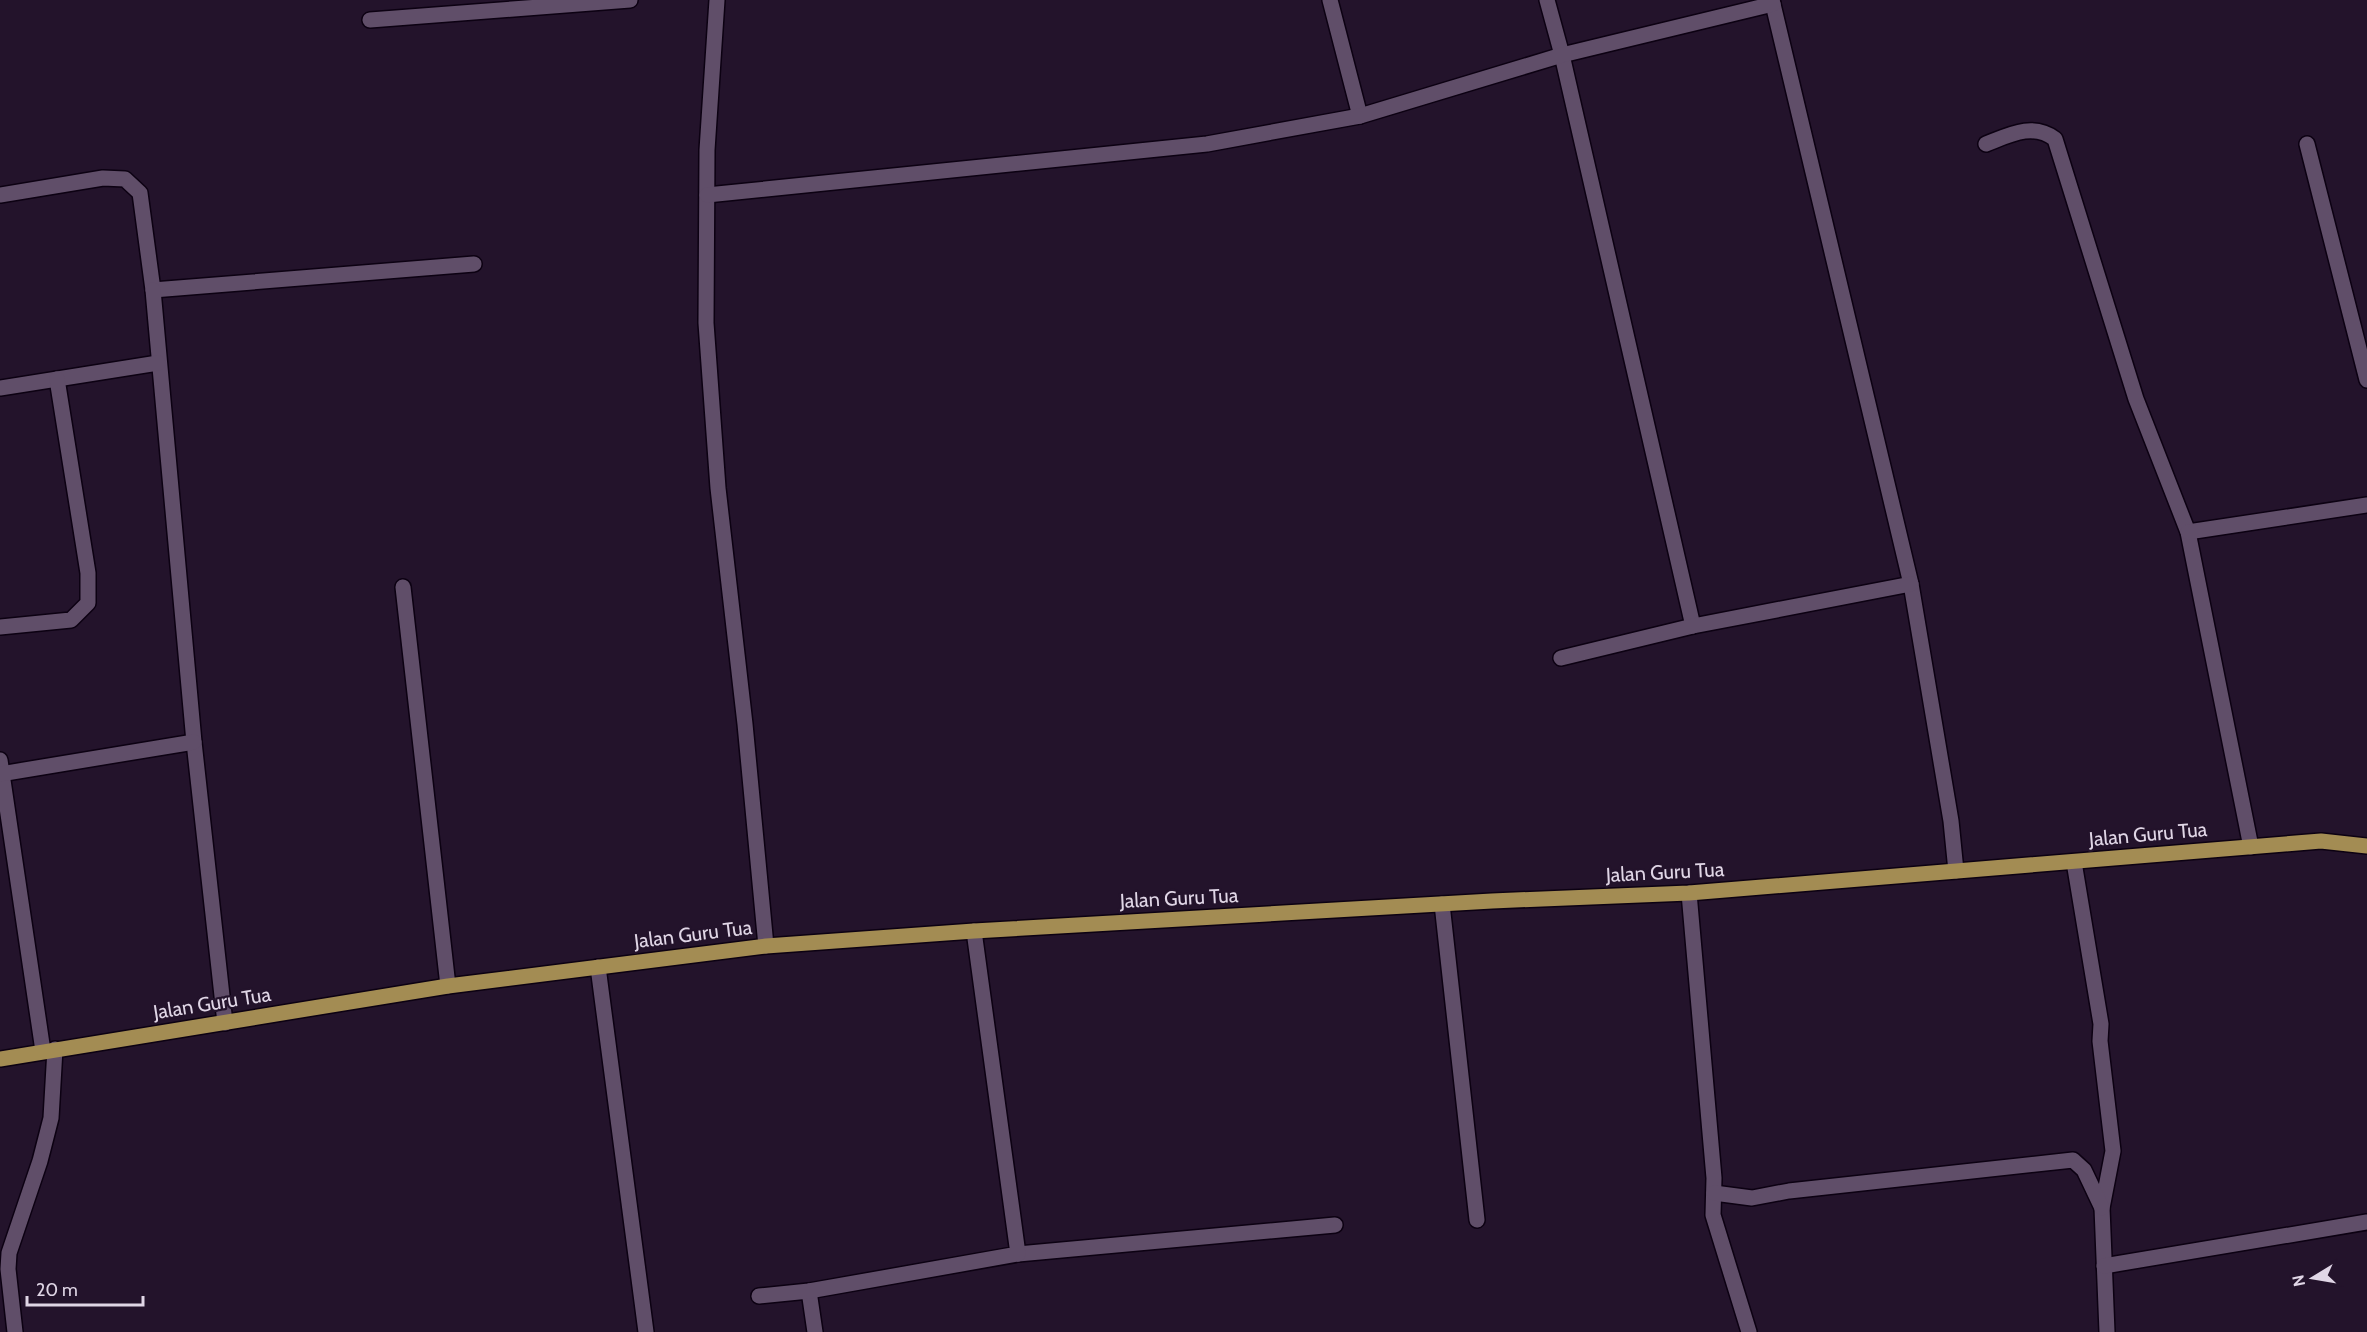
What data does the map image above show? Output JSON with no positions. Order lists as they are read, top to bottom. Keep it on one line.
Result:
{"streets":{"main road":["Jalan Guru Tua"]},"scale_bar":"20 m","north":"left"}
